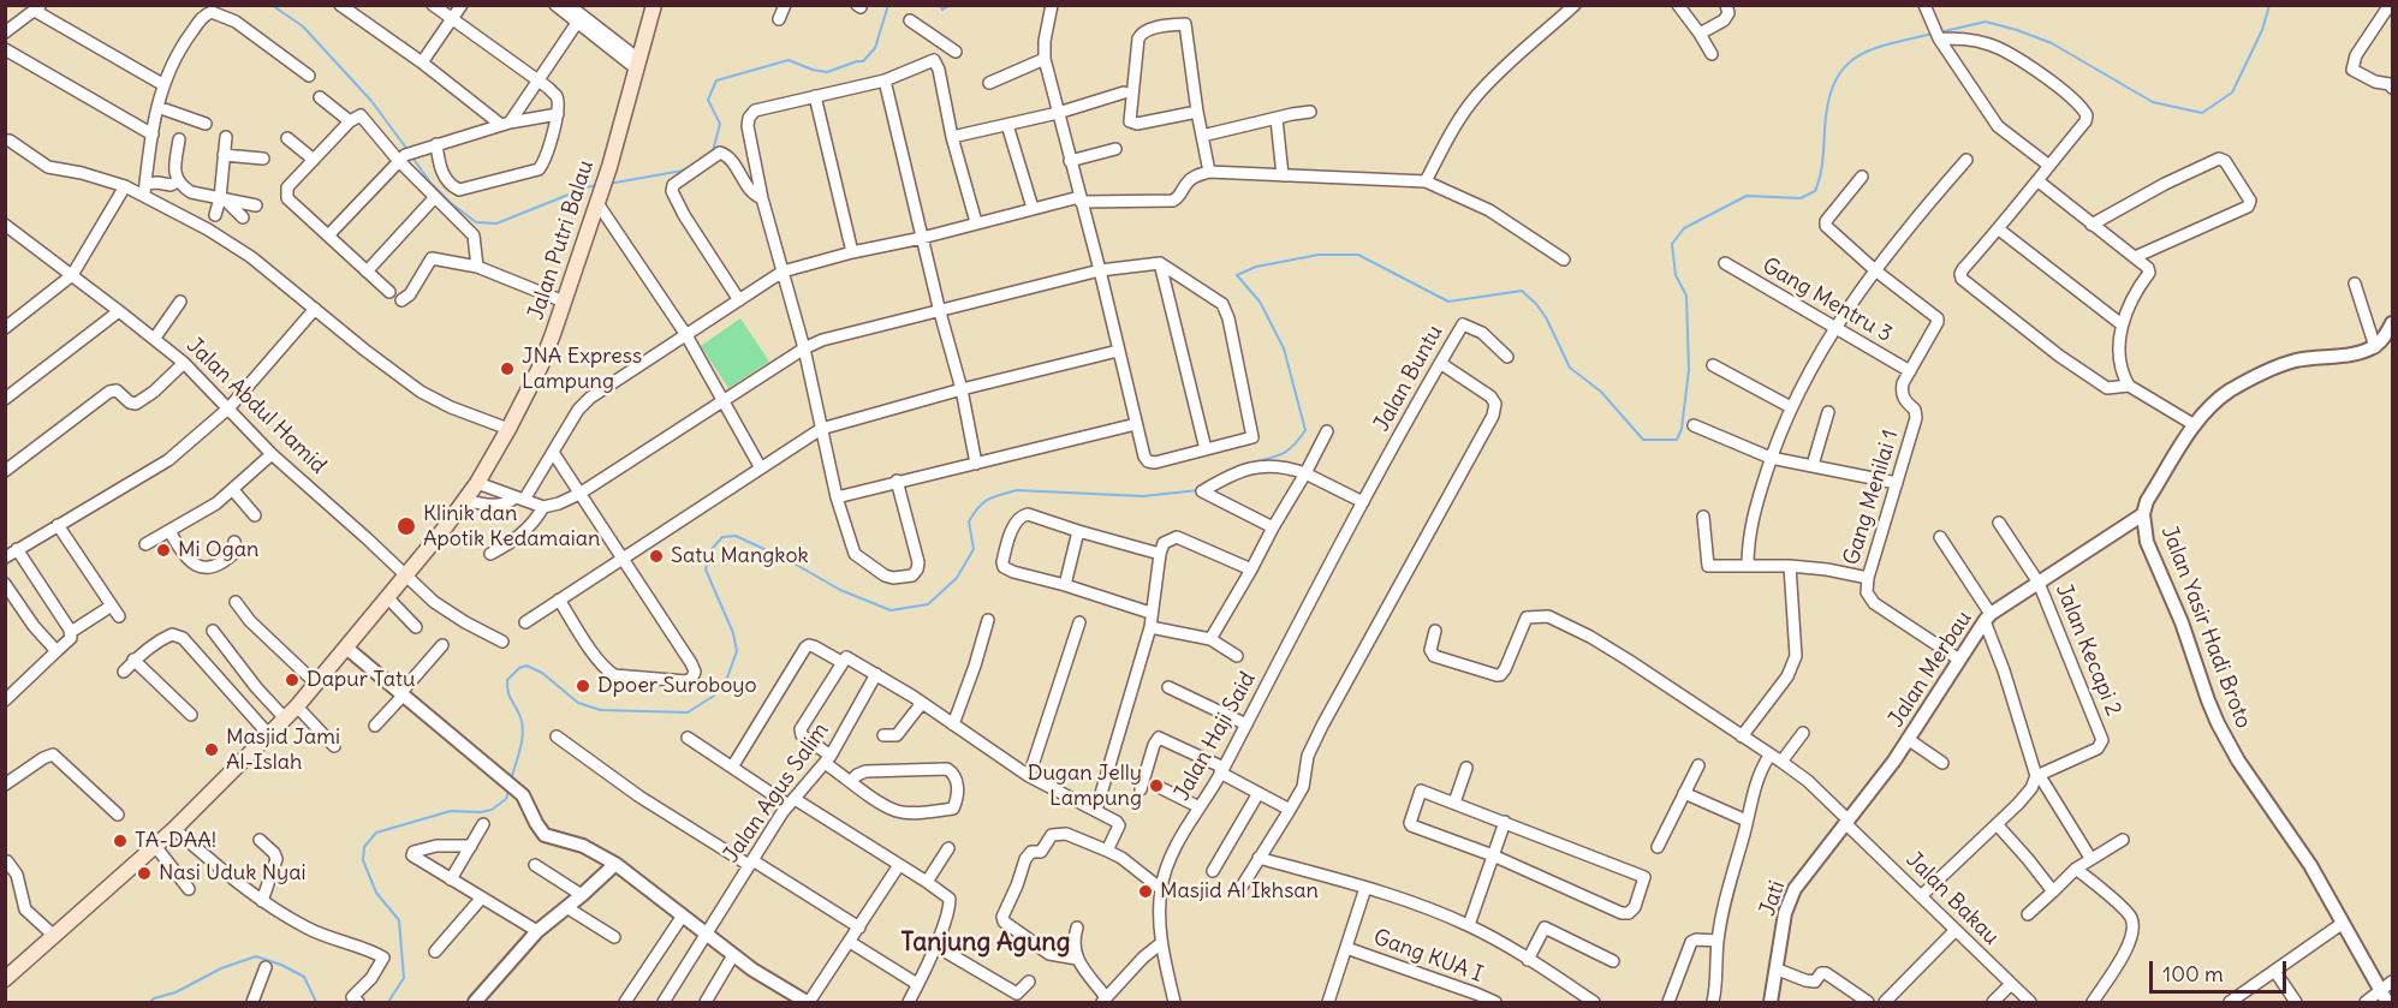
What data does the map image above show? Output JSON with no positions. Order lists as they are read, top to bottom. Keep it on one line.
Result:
{"streets":{"main road":["Jalan Putri Balau"],"street":["Gang Mentru 3","Jalan Buntu","Jalan Abdul Hamid","Gang Menilai 1","Jalan Yasir Hadi Broto","Jalan Kecapi 2","Jalan Merbau","Jalan Haji Said","Jalan Agus Salim","Jati","Jalan Bakau","Gang KUA I"]},"crossings":[["Jalan Putri Balau","Jalan Abdul Hamid"],["Gang Mentru 3","Gang Menilai 1"],["Jalan Buntu","Jalan Haji Said"],["Gang Menilai 1","Jalan Merbau"],["Jalan Yasir Hadi Broto","Jalan Merbau"],["Jalan Kecapi 2","Jalan Merbau"],["Jalan Merbau","Jati"],["Jalan Merbau","Jalan Bakau"],["Jati","Jalan Bakau"]],"districts":["Tanjung Agung"],"places":["JNA Express Lampung","Klinik dan Apotik Kedamaian","Mi Ogan","Satu Mangkok","Dapur Tatu","Dpoer Suroboyo","Masjid Jami Al-Islah","Dugan Jelly Lampung","TA-DAA!","Nasi Uduk Nyai","Masjid Al Ikhsan"],"scale_bar":"100 m"}
